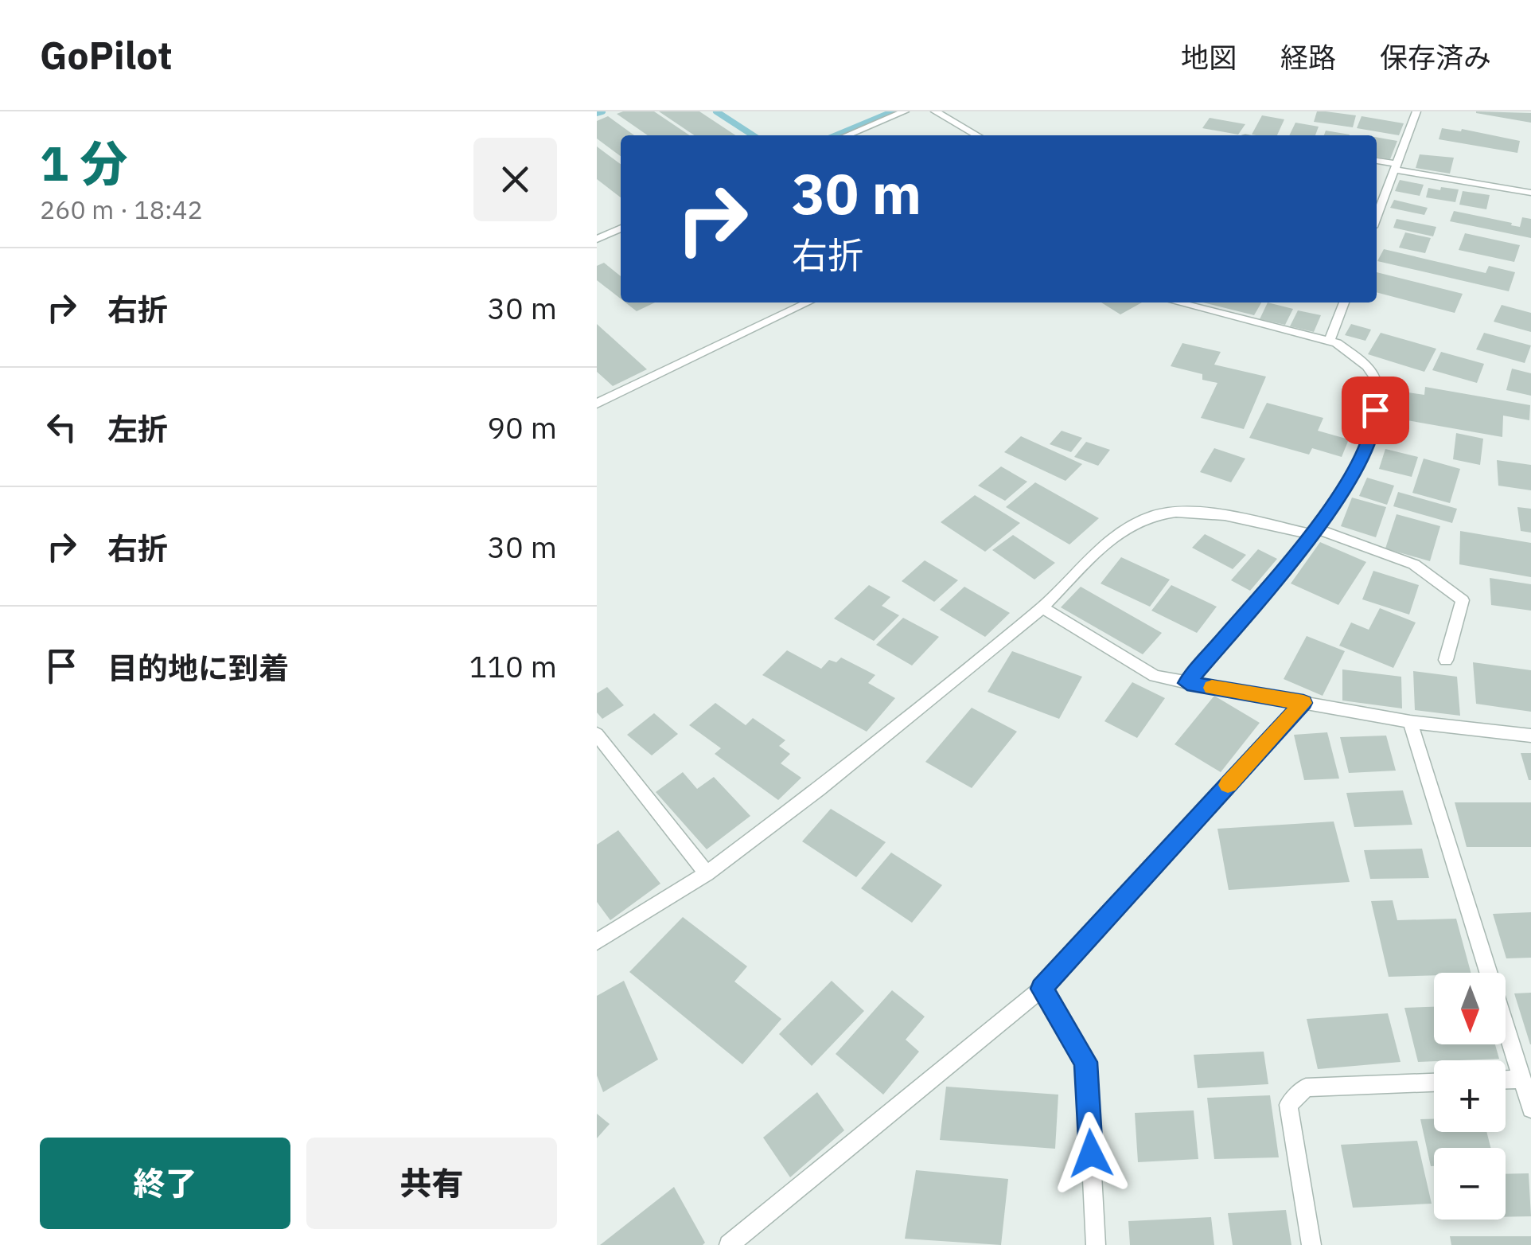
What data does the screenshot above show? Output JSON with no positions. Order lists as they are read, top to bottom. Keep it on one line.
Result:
{"north":"bottom","page":{"header":"GoPilot","nav":["地図","経路","保存済み"],"heading":["1 分","260 m · 18:42"],"turn":["30 m","右折"],"list":[{"name":"右折","value":"30 m"},{"name":"左折","value":"90 m"},{"name":"右折","value":"30 m"},{"name":"目的地に到着","value":"110 m"}],"map_buttons":["+","−"],"buttons":["終了","共有"]}}
